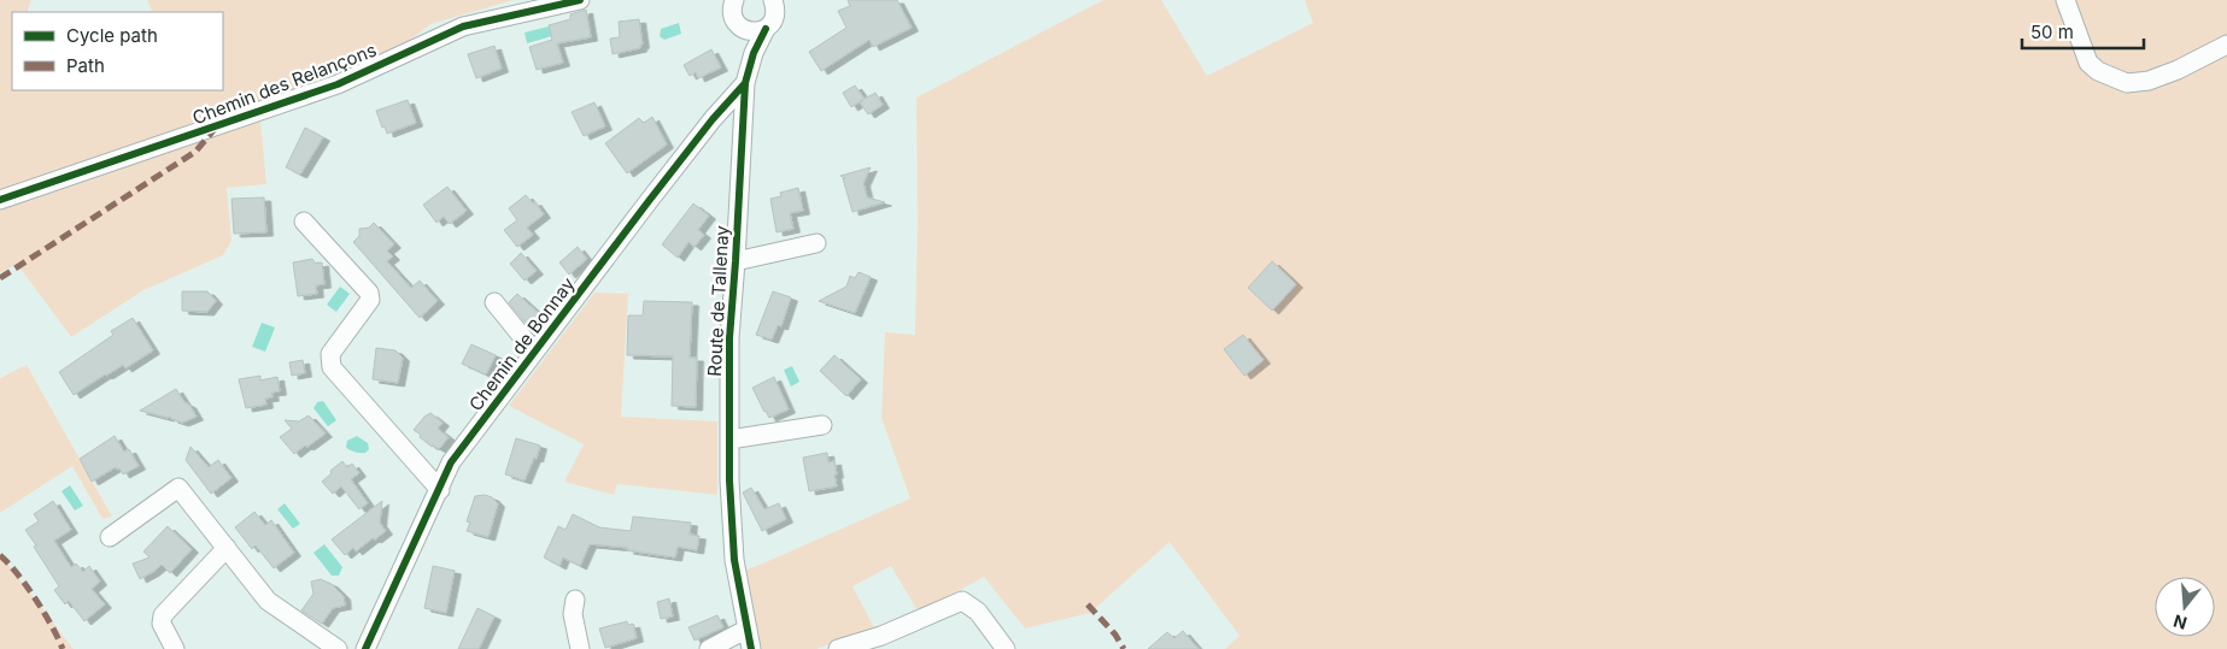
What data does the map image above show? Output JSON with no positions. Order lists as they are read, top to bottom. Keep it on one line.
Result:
{"streets":{"street":["Chemin des Relançons","Route de Tallenay","Chemin de Bonnay"]},"crossings":[["Route de Tallenay","Chemin de Bonnay"]],"legend":["Cycle path","Path"],"scale_bar":"50 m","north":"bottom"}
